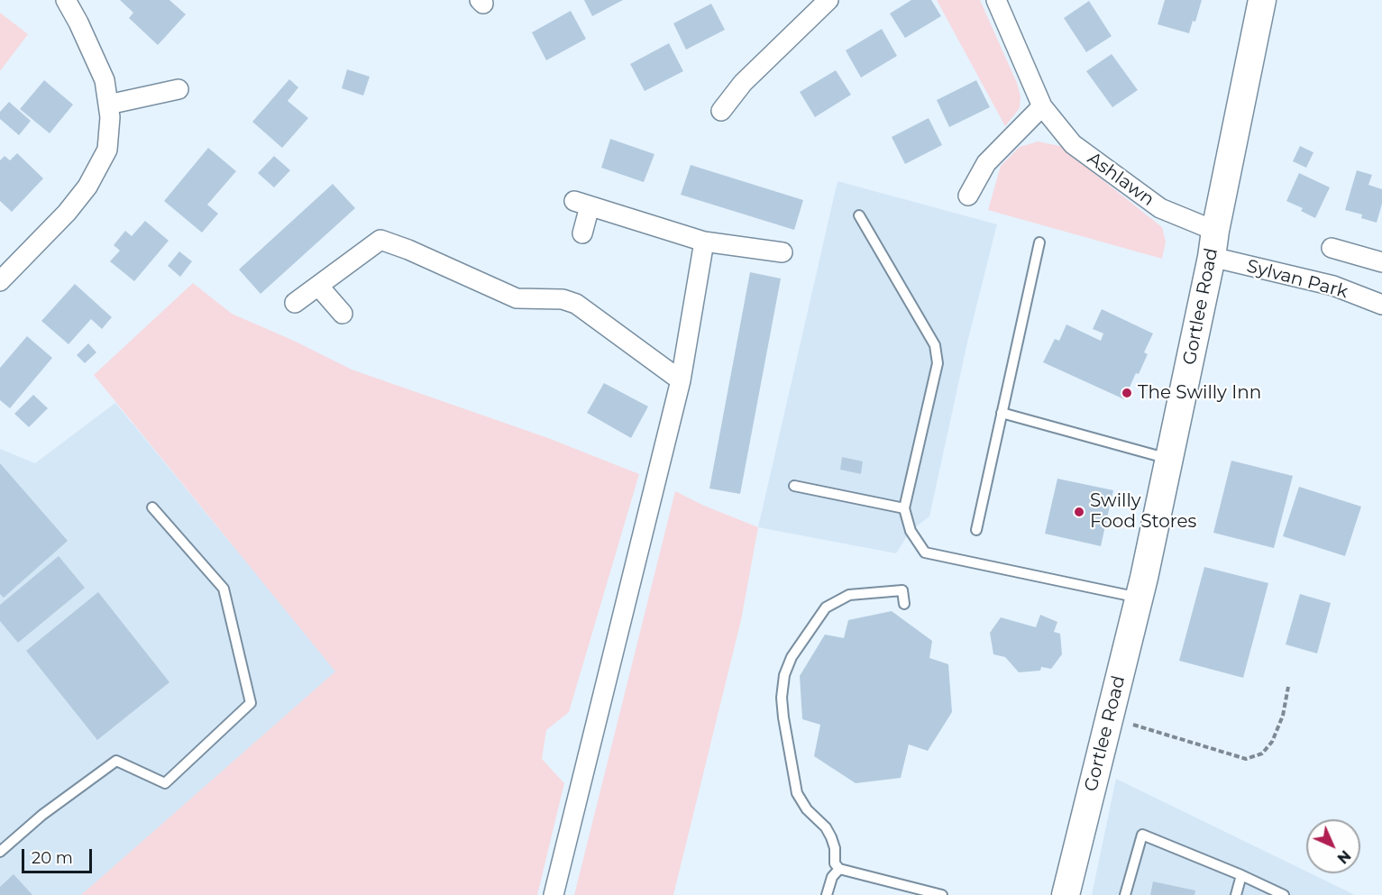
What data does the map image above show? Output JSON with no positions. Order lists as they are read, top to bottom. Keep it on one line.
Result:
{"streets":{"street":["Ashlawn","Sylvan Park","Gortlee Road"]},"crossings":[["Ashlawn","Sylvan Park"],["Ashlawn","Gortlee Road"],["Sylvan Park","Gortlee Road"]],"places":["The Swilly Inn","Swilly Food Stores"],"scale_bar":"20 m","north":"bottom right"}
